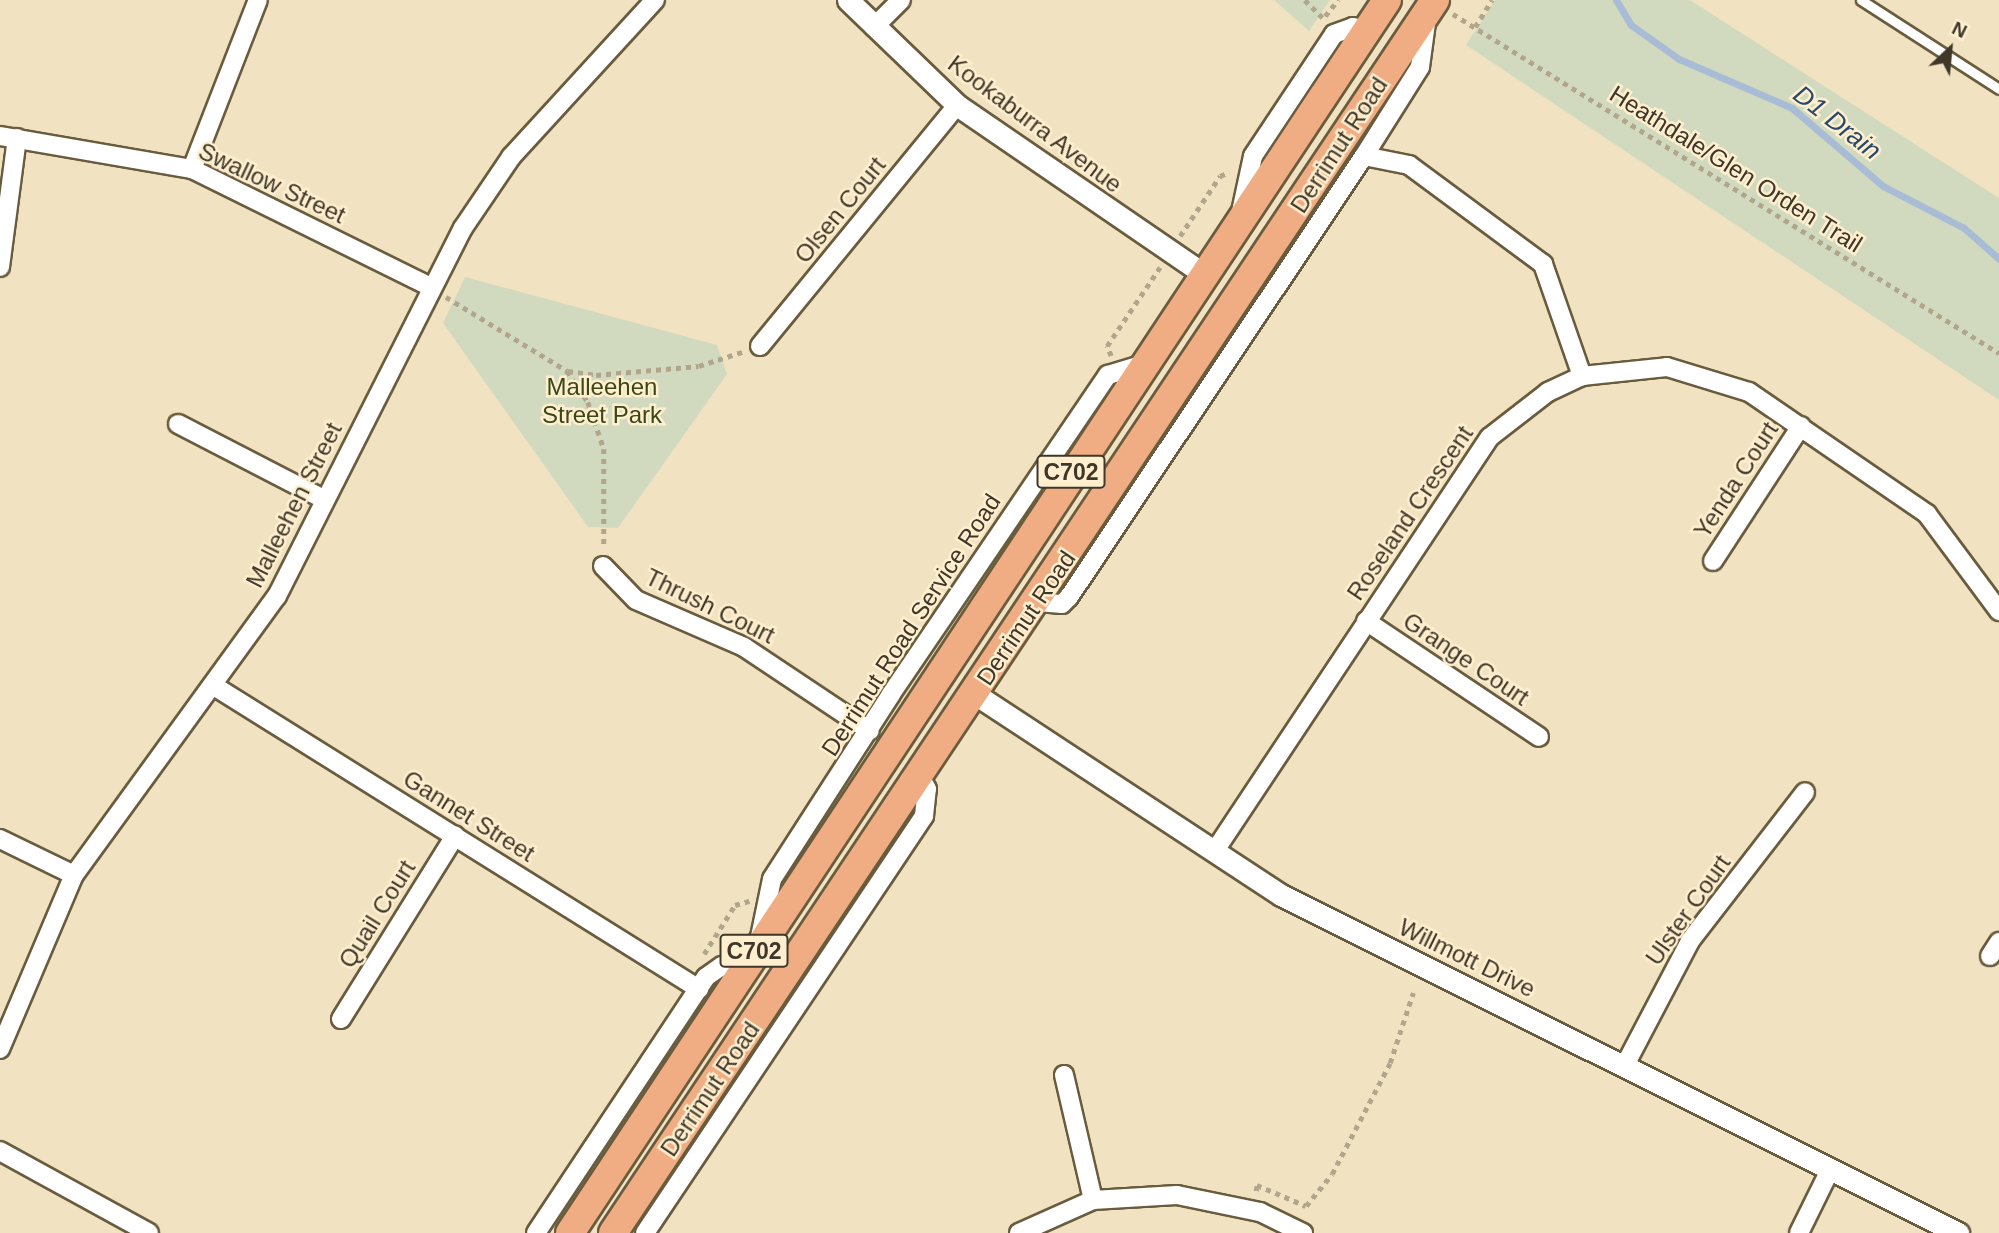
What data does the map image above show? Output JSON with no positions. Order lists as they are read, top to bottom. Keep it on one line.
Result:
{"streets":{"highway":["Derrimut Road","C702"],"street":["Kookaburra Avenue","Swallow Street","Olsen Court","Yenda Court","Malleehen Street","Roseland Crescent","Thrush Court","Derrimut Road Service Road","Grange Court","Gannet Street","Ulster Court","Quail Court","Willmott Drive"],"path":["Heathdale/Glen Orden Trail"]},"crossings":[["Kookaburra Avenue","Derrimut Road"],["Kookaburra Avenue","Olsen Court"],["Derrimut Road","Heathdale/Glen Orden Trail"],["Derrimut Road","Derrimut Road Service Road"],["Derrimut Road","Willmott Drive"],["Swallow Street","Malleehen Street"],["Yenda Court","Roseland Crescent"],["Malleehen Street","Gannet Street"],["Roseland Crescent","Grange Court"],["Roseland Crescent","Willmott Drive"],["Thrush Court","Derrimut Road Service Road"],["Gannet Street","Quail Court"],["Ulster Court","Willmott Drive"]],"water":["D1 Drain"],"parks":["Malleehen Street Park"],"north":"top right"}
